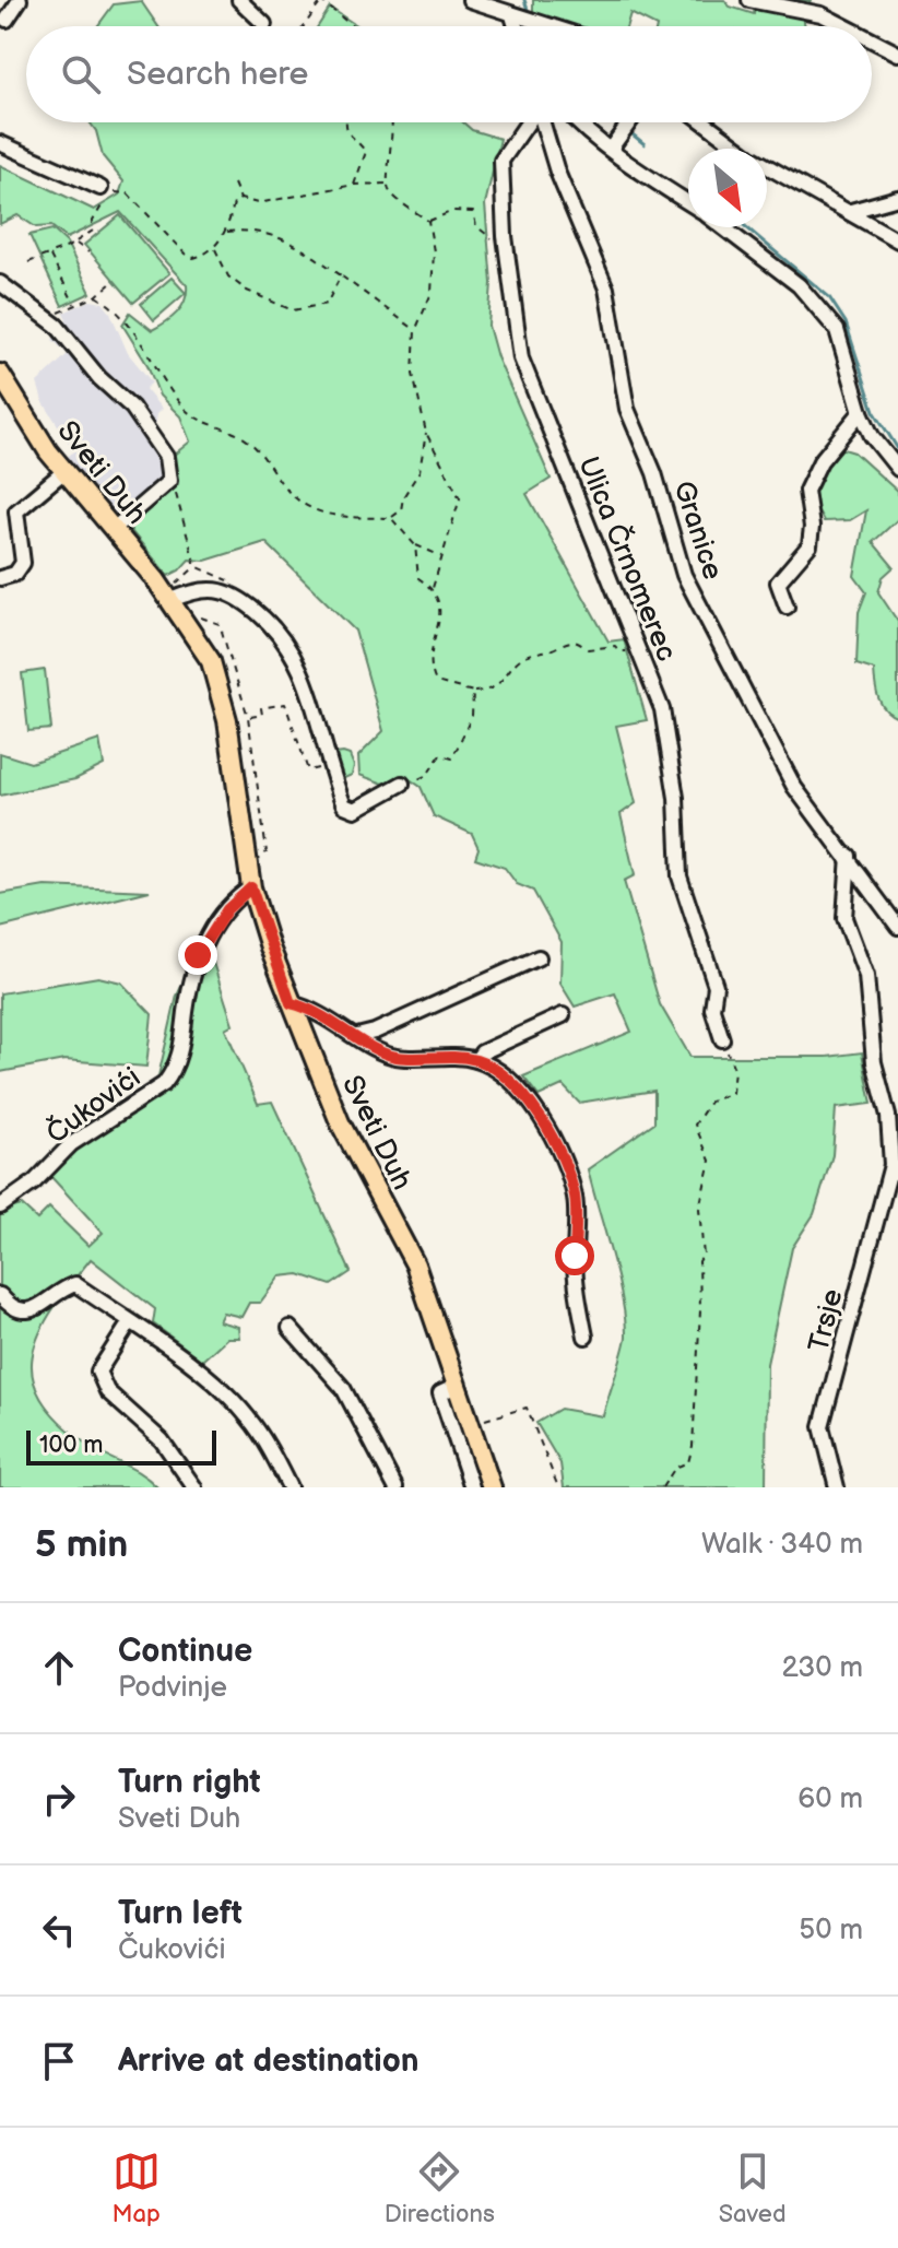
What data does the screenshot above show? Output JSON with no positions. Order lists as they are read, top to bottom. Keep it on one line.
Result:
{"streets":{"main road":["Sveti Duh"],"street":["Granice","Ulica Črnomerec","Čukovići","Trsje"]},"crossings":[["Sveti Duh","Čukovići"],["Granice","Trsje"]],"scale_bar":"100 m","north":"bottom right","page":{"search":"Search here","scale":"100 m","heading":["5 min","Walk · 340 m"],"list":[["Continue","Podvinje","230 m"],["Turn right","Sveti Duh","60 m"],["Turn left","Čukovići","50 m"],"Arrive at destination"],"nav":["Map","Directions","Saved"]}}
